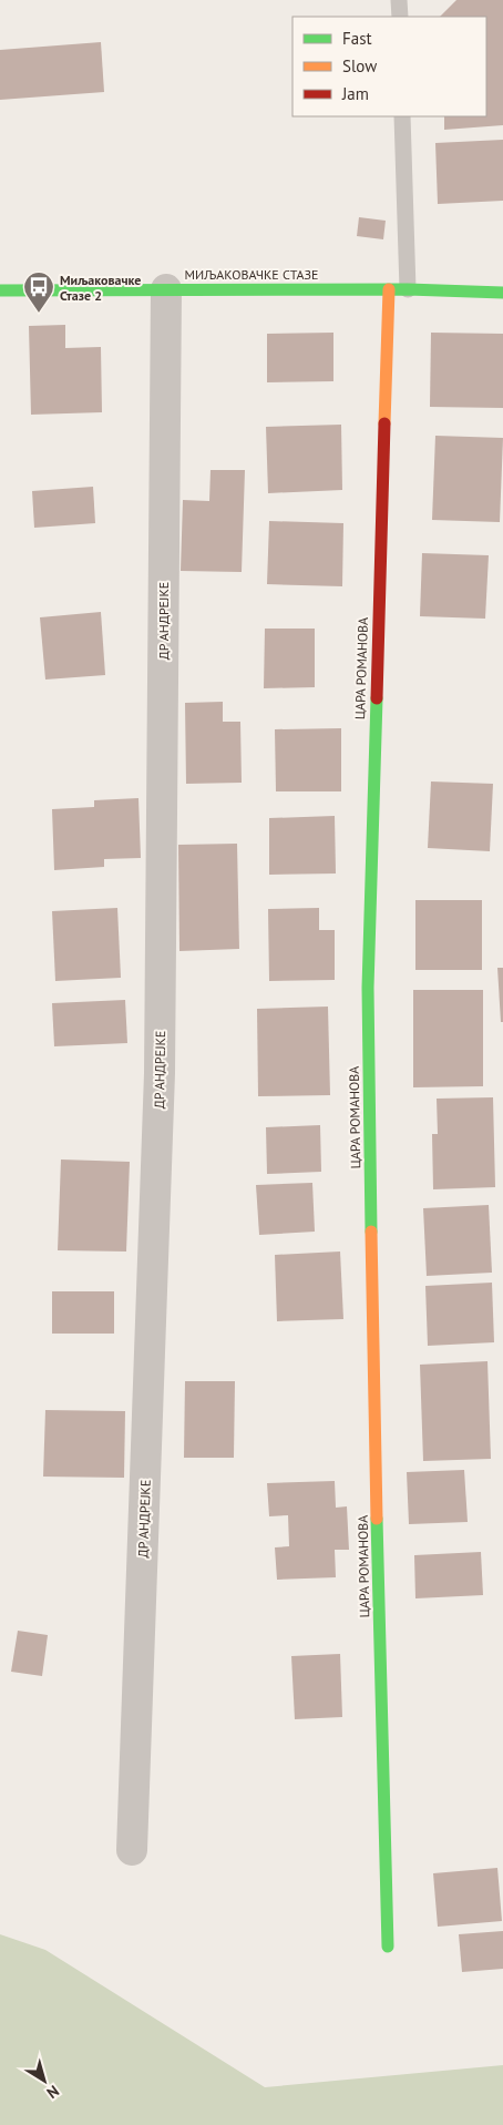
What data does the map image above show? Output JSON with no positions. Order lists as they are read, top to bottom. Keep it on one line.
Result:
{"streets":{"street":["МИЉАКОВАЧКЕ СТАЗЕ","ДР АНДРЕЈКЕ","ЦАРА РОМАНОВА"]},"crossings":[["МИЉАКОВАЧКЕ СТАЗЕ","ДР АНДРЕЈКЕ"],["МИЉАКОВАЧКЕ СТАЗЕ","ЦАРА РОМАНОВА"]],"places":{"bus stop":["Миљаковачке Стазе 2"]},"legend":["Fast","Slow","Jam"],"north":"bottom right"}
